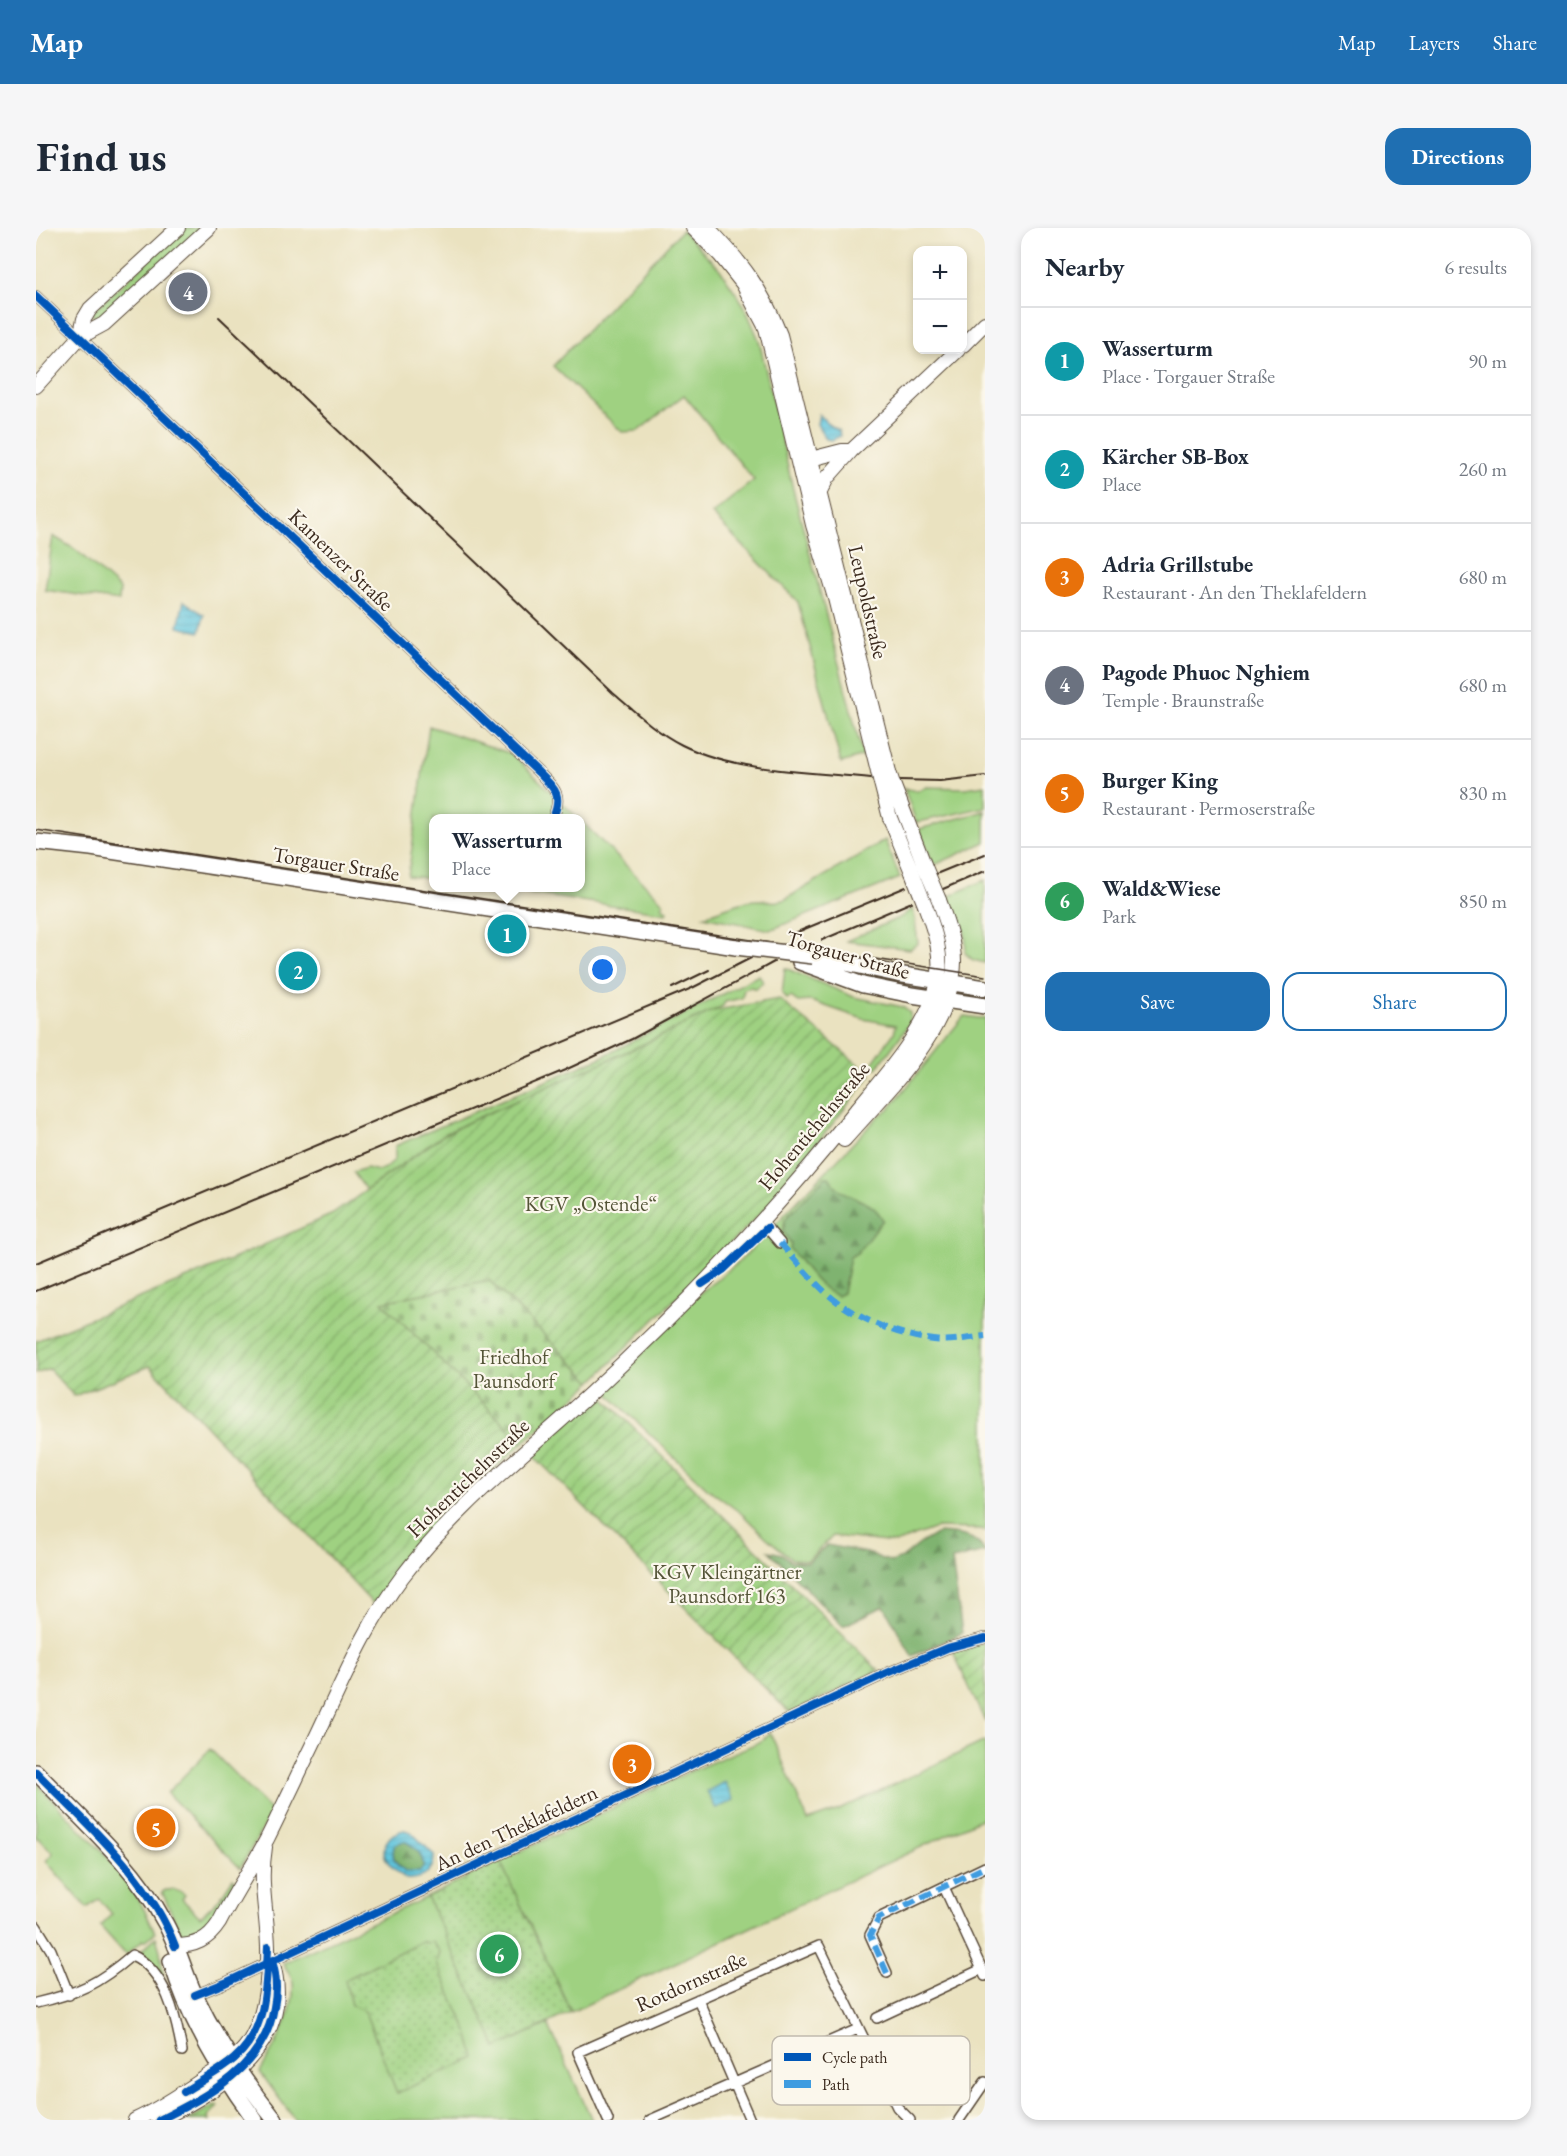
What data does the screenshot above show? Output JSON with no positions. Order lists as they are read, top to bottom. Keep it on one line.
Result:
{"streets":{"main road":["Leupoldstraße","Torgauer Straße","Hohentichelnstraße"],"street":["Kamenzer Straße","An den Theklafeldern","Rotdornstraße"]},"crossings":[["Leupoldstraße","Torgauer Straße"],["Leupoldstraße","Hohentichelnstraße"],["Torgauer Straße","Hohentichelnstraße"],["Hohentichelnstraße","An den Theklafeldern"]],"parks":["KGV „Ostende“","Friedhof Paunsdorf","KGV Kleingärtner Paunsdorf 163"],"legend":["Cycle path","Path"],"page":{"header":"Map","nav":["Map","Layers","Share"],"buttons":["Directions",["Save","Share"]],"title":"Find us","heading":["Nearby","6 results"],"map_buttons":["+","−"],"pins":["4","1","2","3","5","6"],"list":[{"mark":"1","name":"Wasserturm","note":"Place · Torgauer Straße","value":"90 m"},{"mark":"2","name":"Kärcher SB-Box","note":"Place","value":"260 m"},{"mark":"3","name":"Adria Grillstube","note":"Restaurant · An den Theklafeldern","value":"680 m"},{"mark":"4","name":"Pagode Phuoc Nghiem","note":"Temple · Braunstraße","value":"680 m"},{"mark":"5","name":"Burger King","note":"Restaurant · Permoserstraße","value":"830 m"},{"mark":"6","name":"Wald&Wiese","note":"Park","value":"850 m"}],"popup":["Wasserturm","Place"]}}
